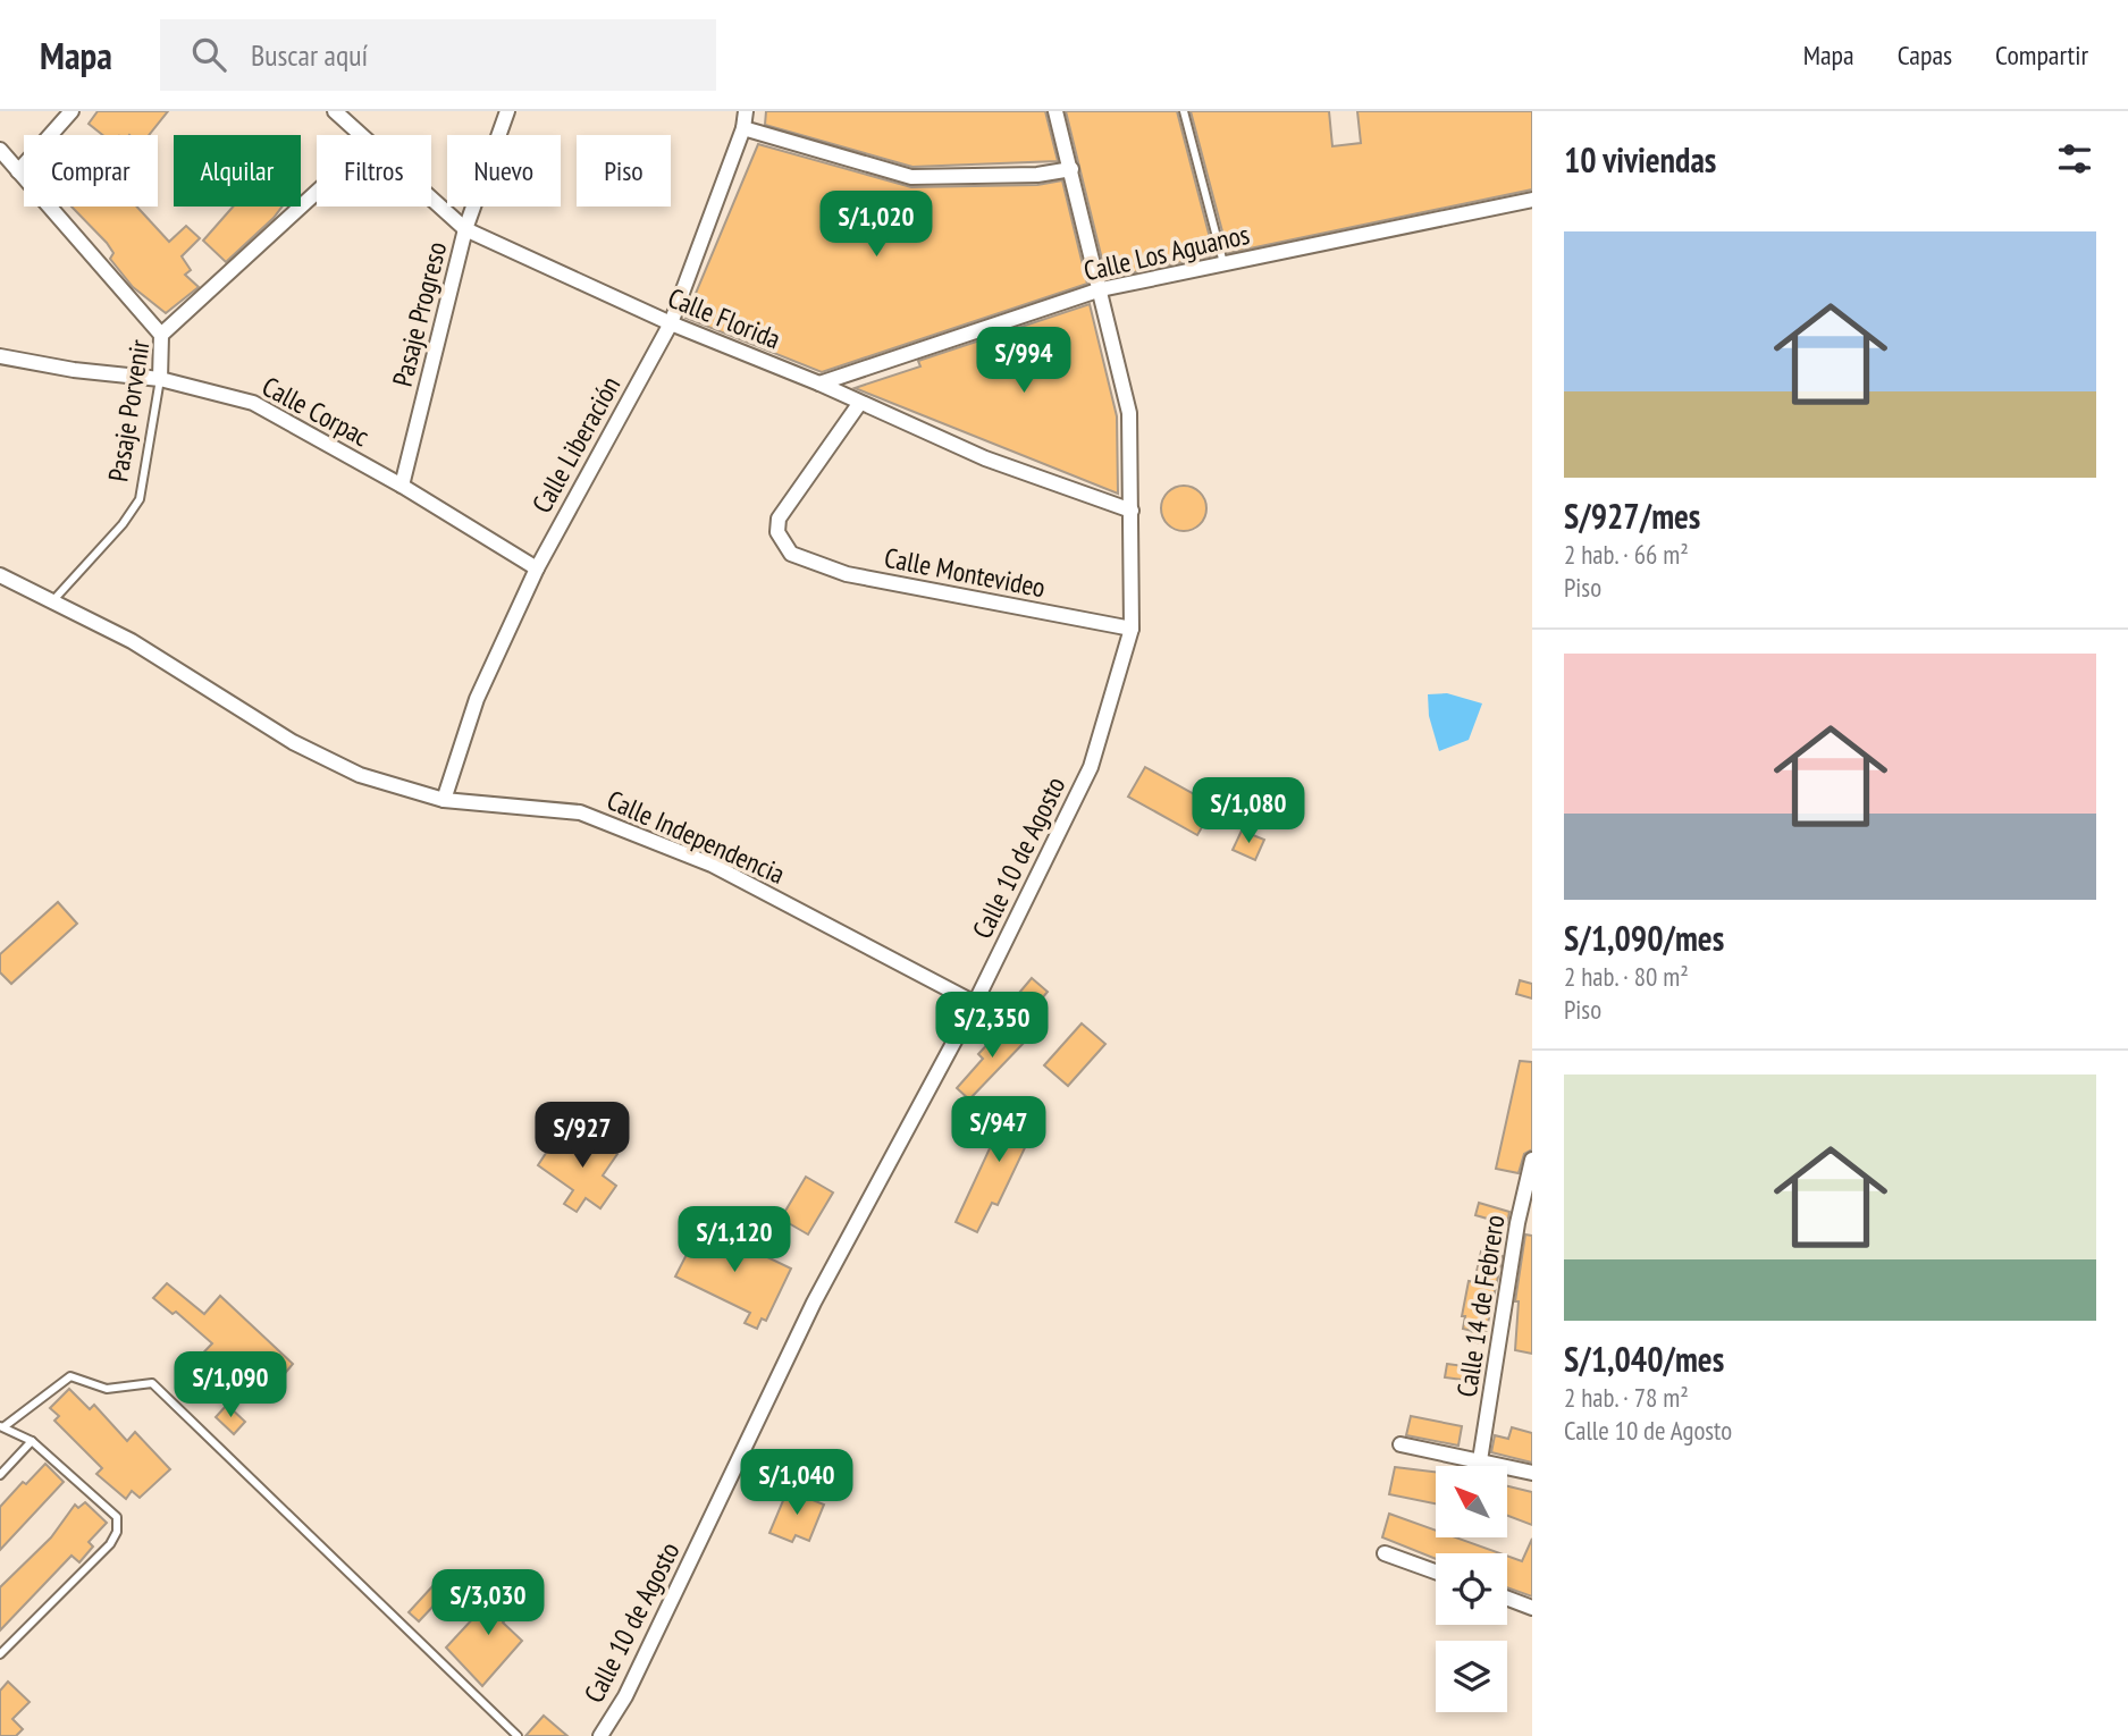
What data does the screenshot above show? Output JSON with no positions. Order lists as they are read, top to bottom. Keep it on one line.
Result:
{"streets":{"street":["Calle Los Aguanos","Pasaje Progreso","Calle Florida","Pasaje Porvenir","Calle Corpac","Calle Liberación","Calle Montevideo","Calle Independencia","Calle 10 de Agosto","Calle 14 de Febrero"]},"crossings":[["Calle Los Aguanos","Calle Florida"],["Calle Los Aguanos","Calle 10 de Agosto"],["Pasaje Progreso","Calle Florida"],["Pasaje Progreso","Calle Corpac"],["Calle Florida","Calle Liberación"],["Calle Florida","Calle Montevideo"],["Calle Florida","Calle 10 de Agosto"],["Pasaje Porvenir","Calle Corpac"],["Pasaje Porvenir","Calle Independencia"],["Calle Corpac","Calle Liberación"],["Calle Liberación","Calle Independencia"],["Calle Montevideo","Calle 10 de Agosto"],["Calle Independencia","Calle 10 de Agosto"]],"north":"top left","page":{"header":"Mapa","search":"Buscar aquí","nav":["Mapa","Capas","Compartir"],"heading":"10 viviendas","chip":["Comprar","Alquilar","Filtros","Nuevo","Piso"],"price":["S/1,020","S/994","S/1,080","S/2,350","S/947","S/927","S/1,120","S/1,090","S/1,040","S/3,030"],"list":[{"name":"S/927/mes","note":"2 hab. · 66 m² · Piso"},{"name":"S/1,090/mes","note":"2 hab. · 80 m² · Piso"},{"name":"S/1,040/mes","note":"2 hab. · 78 m² · Calle 10 de Agosto"}]}}
